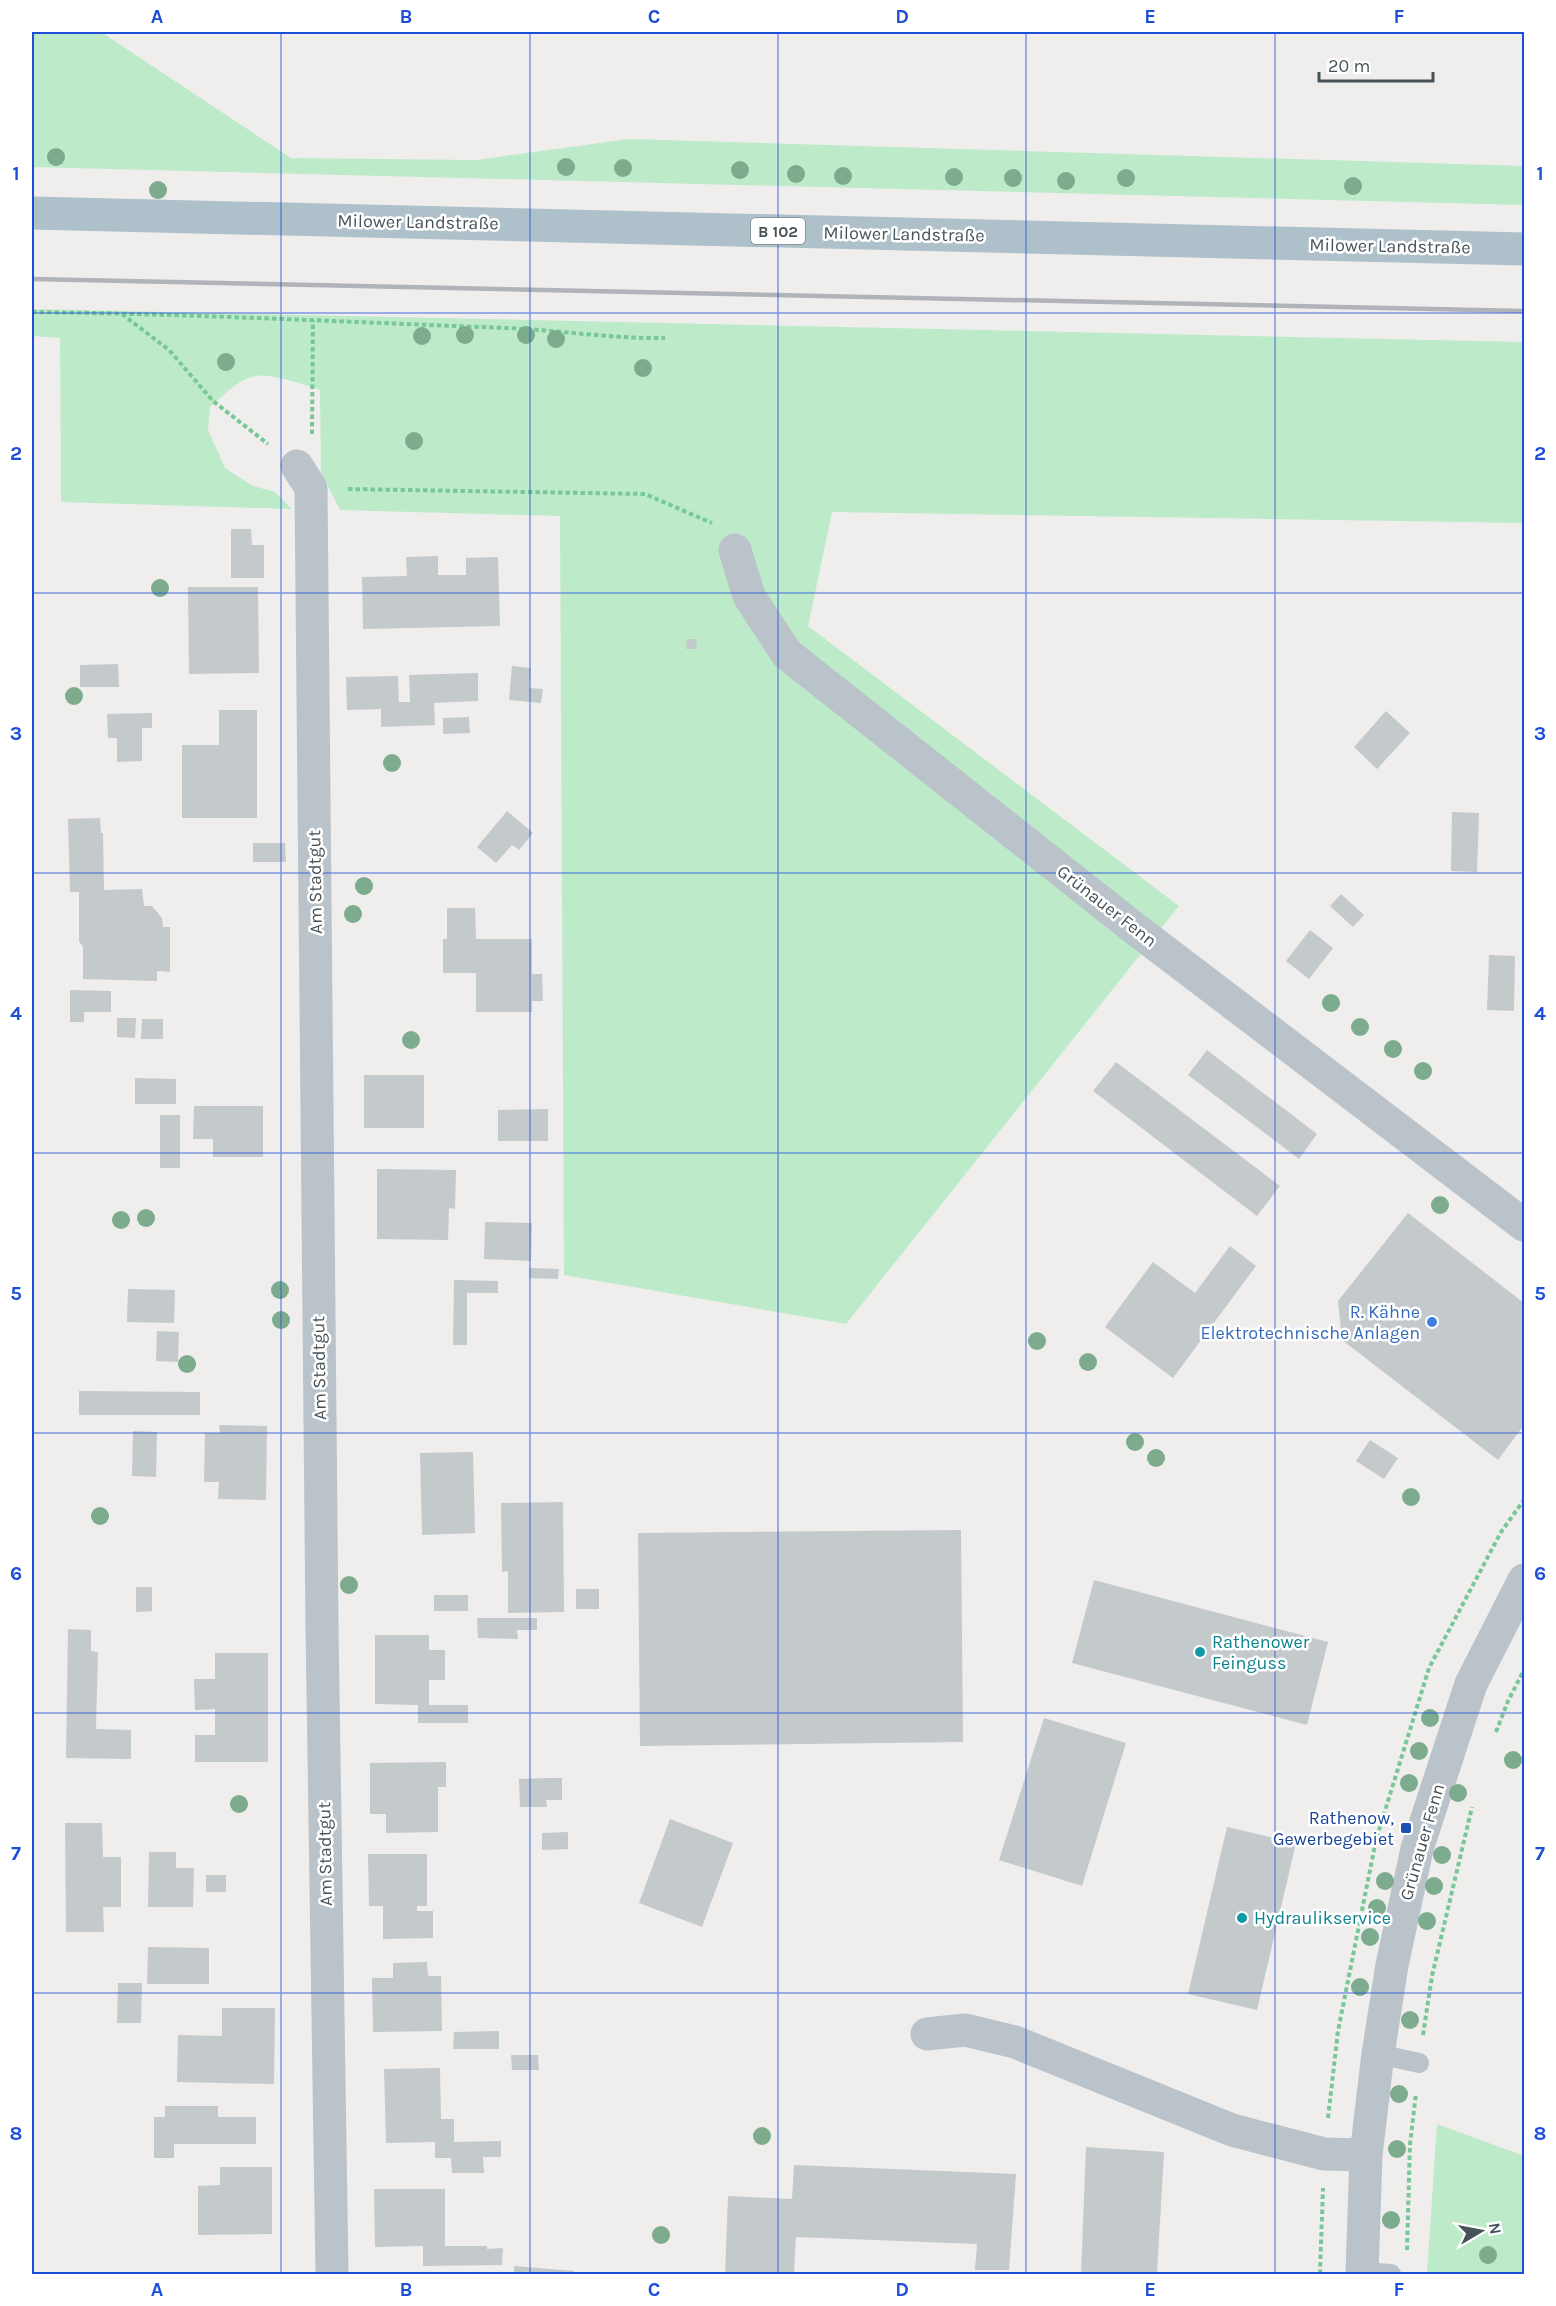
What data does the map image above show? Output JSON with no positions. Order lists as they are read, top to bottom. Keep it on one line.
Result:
{"streets":{"main road":["Milower Landstraße","B 102"],"street":["Am Stadtgut","Grünauer Fenn"]},"places":{"other":["R. Kähne Elektrotechnische Anlagen","Rathenower Feinguss","Hydraulikservice"],"transit":["Rathenow, Gewerbegebiet"]},"scale_bar":"20 m","north":"right","grid":{"columns":["A","B","C","D","E","F"],"rows":["1","2","3","4","5","6","7","8"]}}
